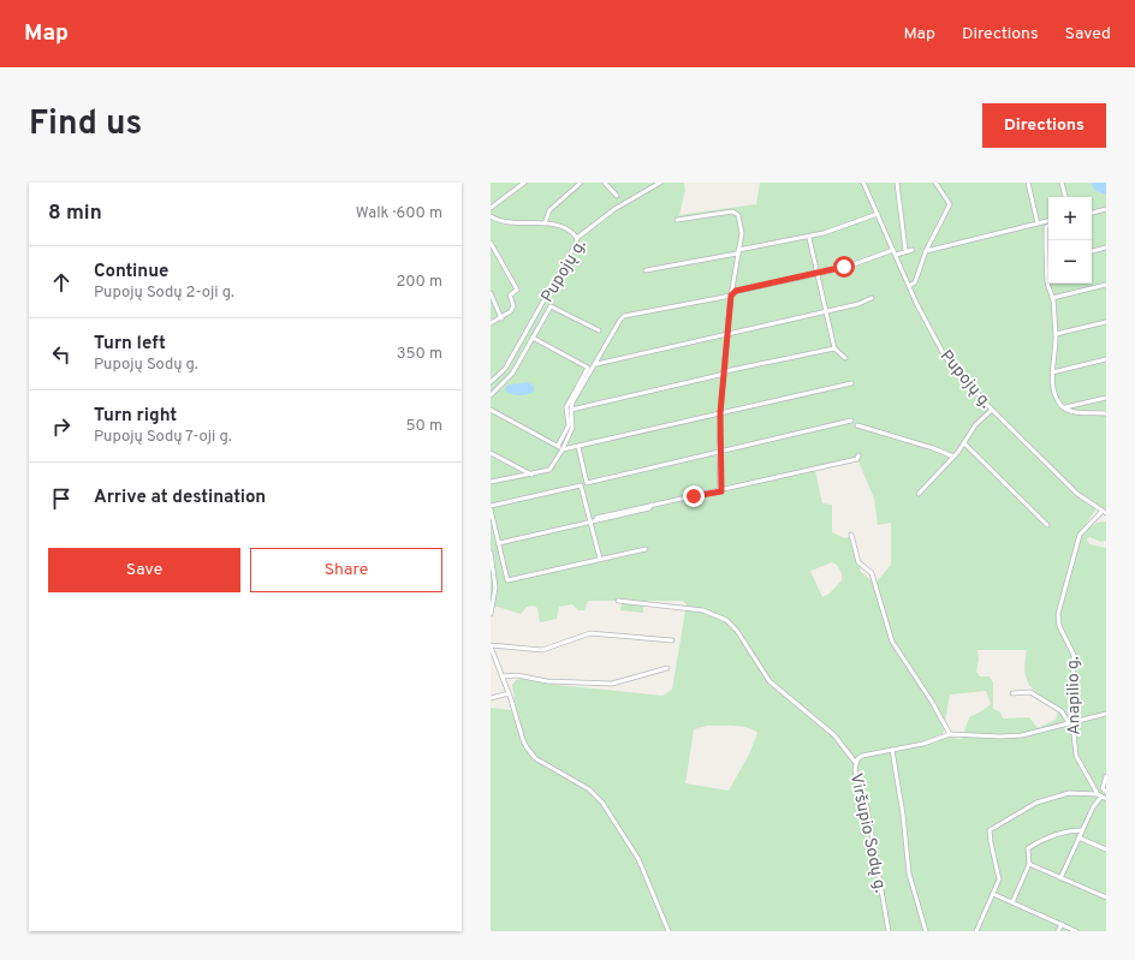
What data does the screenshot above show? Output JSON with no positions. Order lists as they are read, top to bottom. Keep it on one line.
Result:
{"streets":{"street":["Pupojų g.","Anapilio g.","Viršupio Sodų g."]},"crossings":[["Pupojų g.","Anapilio g."],["Anapilio g.","Viršupio Sodų g."]],"page":{"header":"Map","nav":["Map","Directions","Saved"],"title":"Find us","buttons":["Directions",["Save","Share"]],"heading":["8 min","Walk · 600 m"],"map_buttons":["+","−"],"list":[["Continue","Pupojų Sodų 2-oji g.","200 m"],["Turn left","Pupojų Sodų g.","350 m"],["Turn right","Pupojų Sodų 7-oji g.","50 m"],"Arrive at destination"]}}
